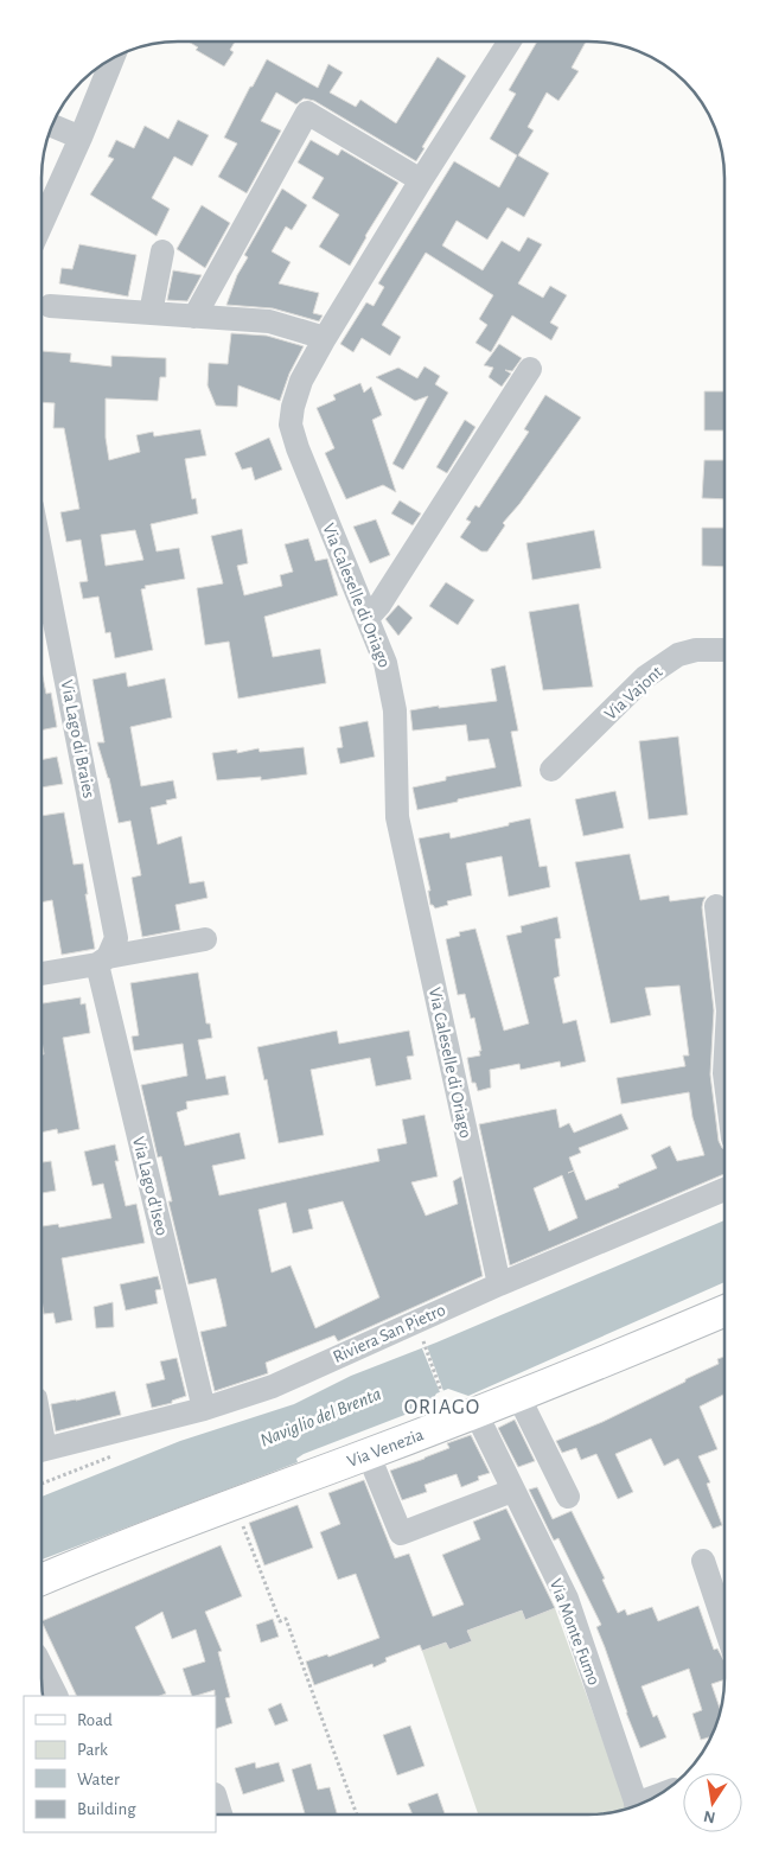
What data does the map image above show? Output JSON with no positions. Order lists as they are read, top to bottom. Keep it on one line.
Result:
{"streets":{"main road":["Via Venezia"],"street":["Via Caleselle di Oriago","Via Vajont","Via Lago di Braies","Via Lago d'Iseo","Riviera San Pietro","Via Monte Fumo"]},"crossings":[["Via Caleselle di Oriago","Riviera San Pietro"],["Via Lago di Braies","Via Lago d'Iseo"],["Via Lago d'Iseo","Riviera San Pietro"]],"districts":["ORIAGO"],"water":["Naviglio del Brenta"],"legend":["Road","Park","Water","Building"],"north":"bottom"}
